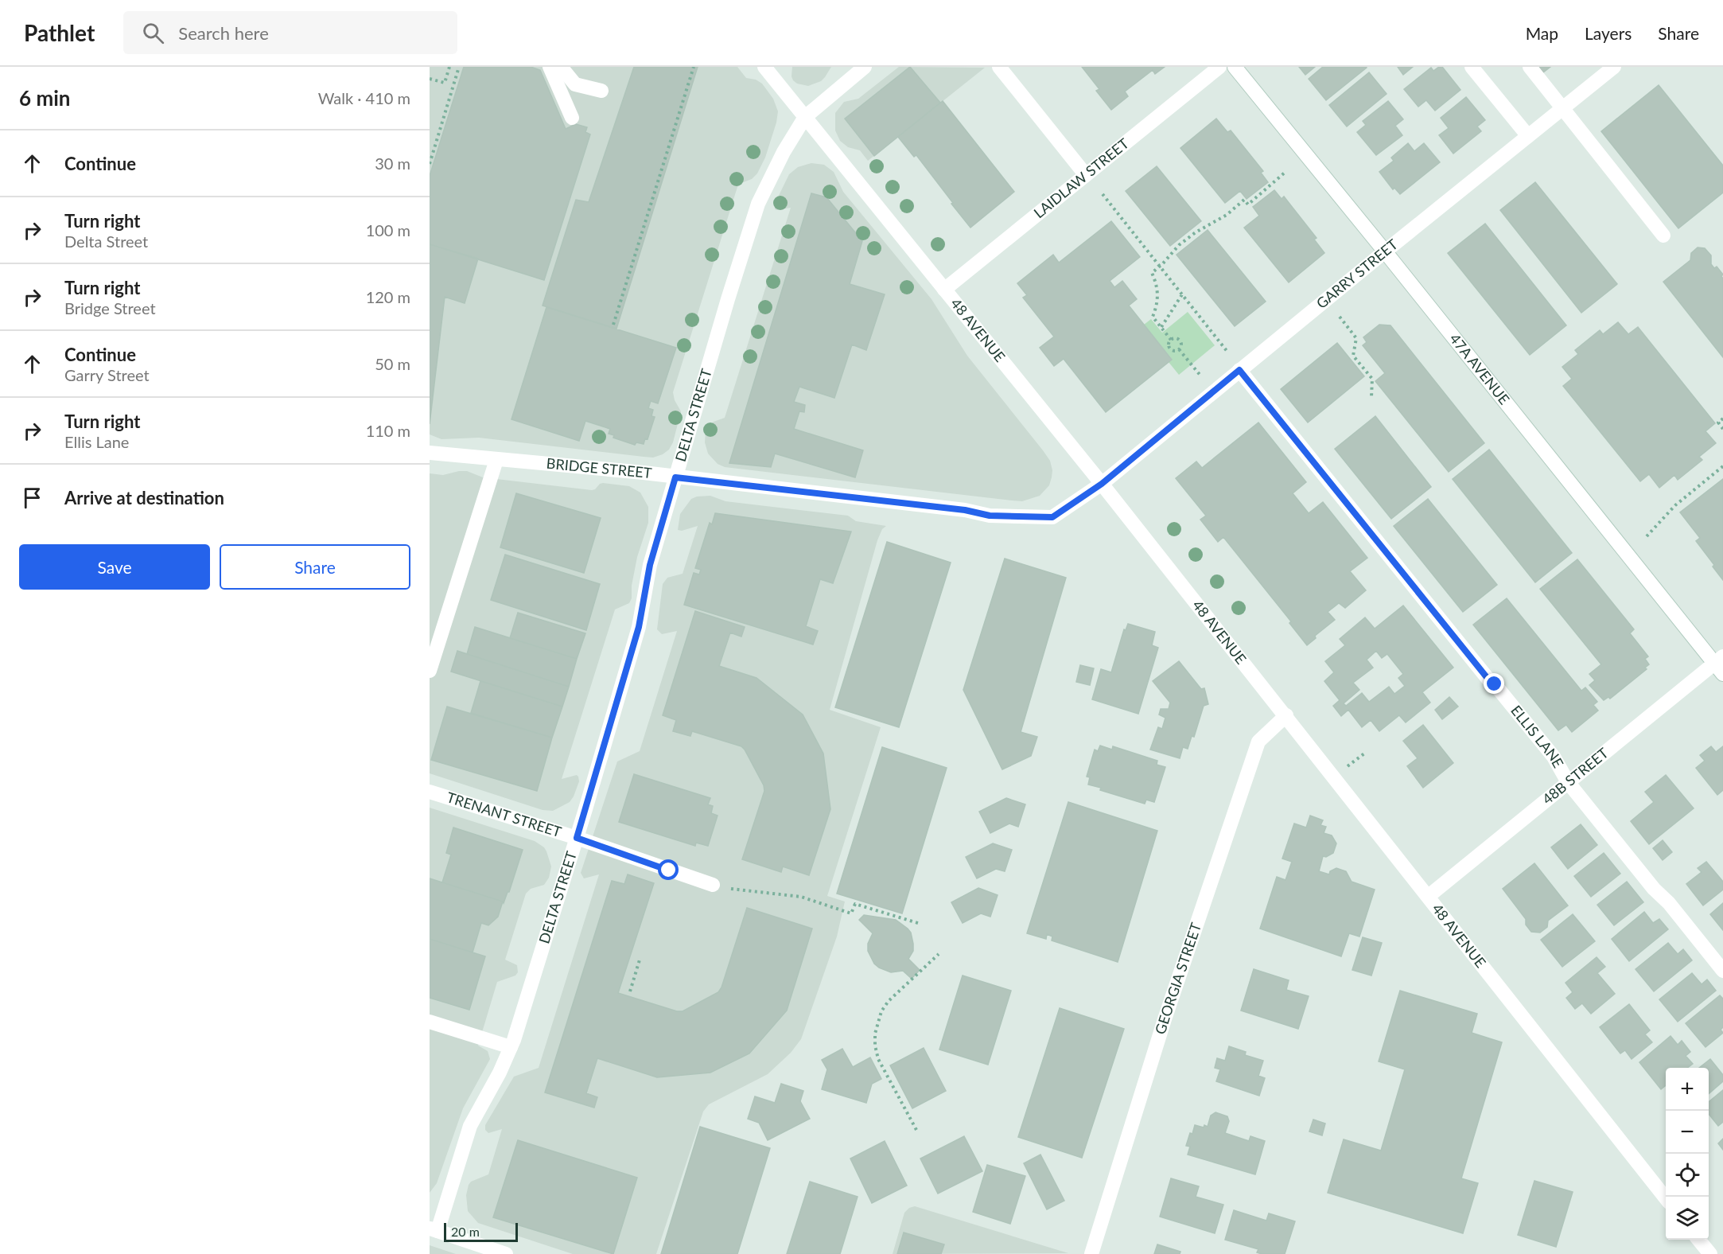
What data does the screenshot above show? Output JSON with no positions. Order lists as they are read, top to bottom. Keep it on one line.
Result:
{"streets":{"street":["LAIDLAW STREET","GARRY STREET","48 AVENUE","47A AVENUE","DELTA STREET","BRIDGE STREET","ELLIS LANE","48B STREET","TRENANT STREET","GEORGIA STREET"]},"crossings":[["LAIDLAW STREET","48 AVENUE"],["GARRY STREET","48 AVENUE"],["GARRY STREET","47A AVENUE"],["GARRY STREET","BRIDGE STREET"],["GARRY STREET","ELLIS LANE"],["48 AVENUE","DELTA STREET"],["48 AVENUE","BRIDGE STREET"],["48 AVENUE","48B STREET"],["48 AVENUE","GEORGIA STREET"],["47A AVENUE","48B STREET"],["DELTA STREET","BRIDGE STREET"],["DELTA STREET","TRENANT STREET"],["ELLIS LANE","48B STREET"]],"scale_bar":"20 m","page":{"header":"Pathlet","search":"Search here","nav":["Map","Layers","Share"],"heading":["6 min","Walk · 410 m"],"list":[["Continue","30 m"],["Turn right","Delta Street","100 m"],["Turn right","Bridge Street","120 m"],["Continue","Garry Street","50 m"],["Turn right","Ellis Lane","110 m"],"Arrive at destination"],"buttons":["Save","Share"],"map_buttons":["+","−"],"scale":"20 m"}}
